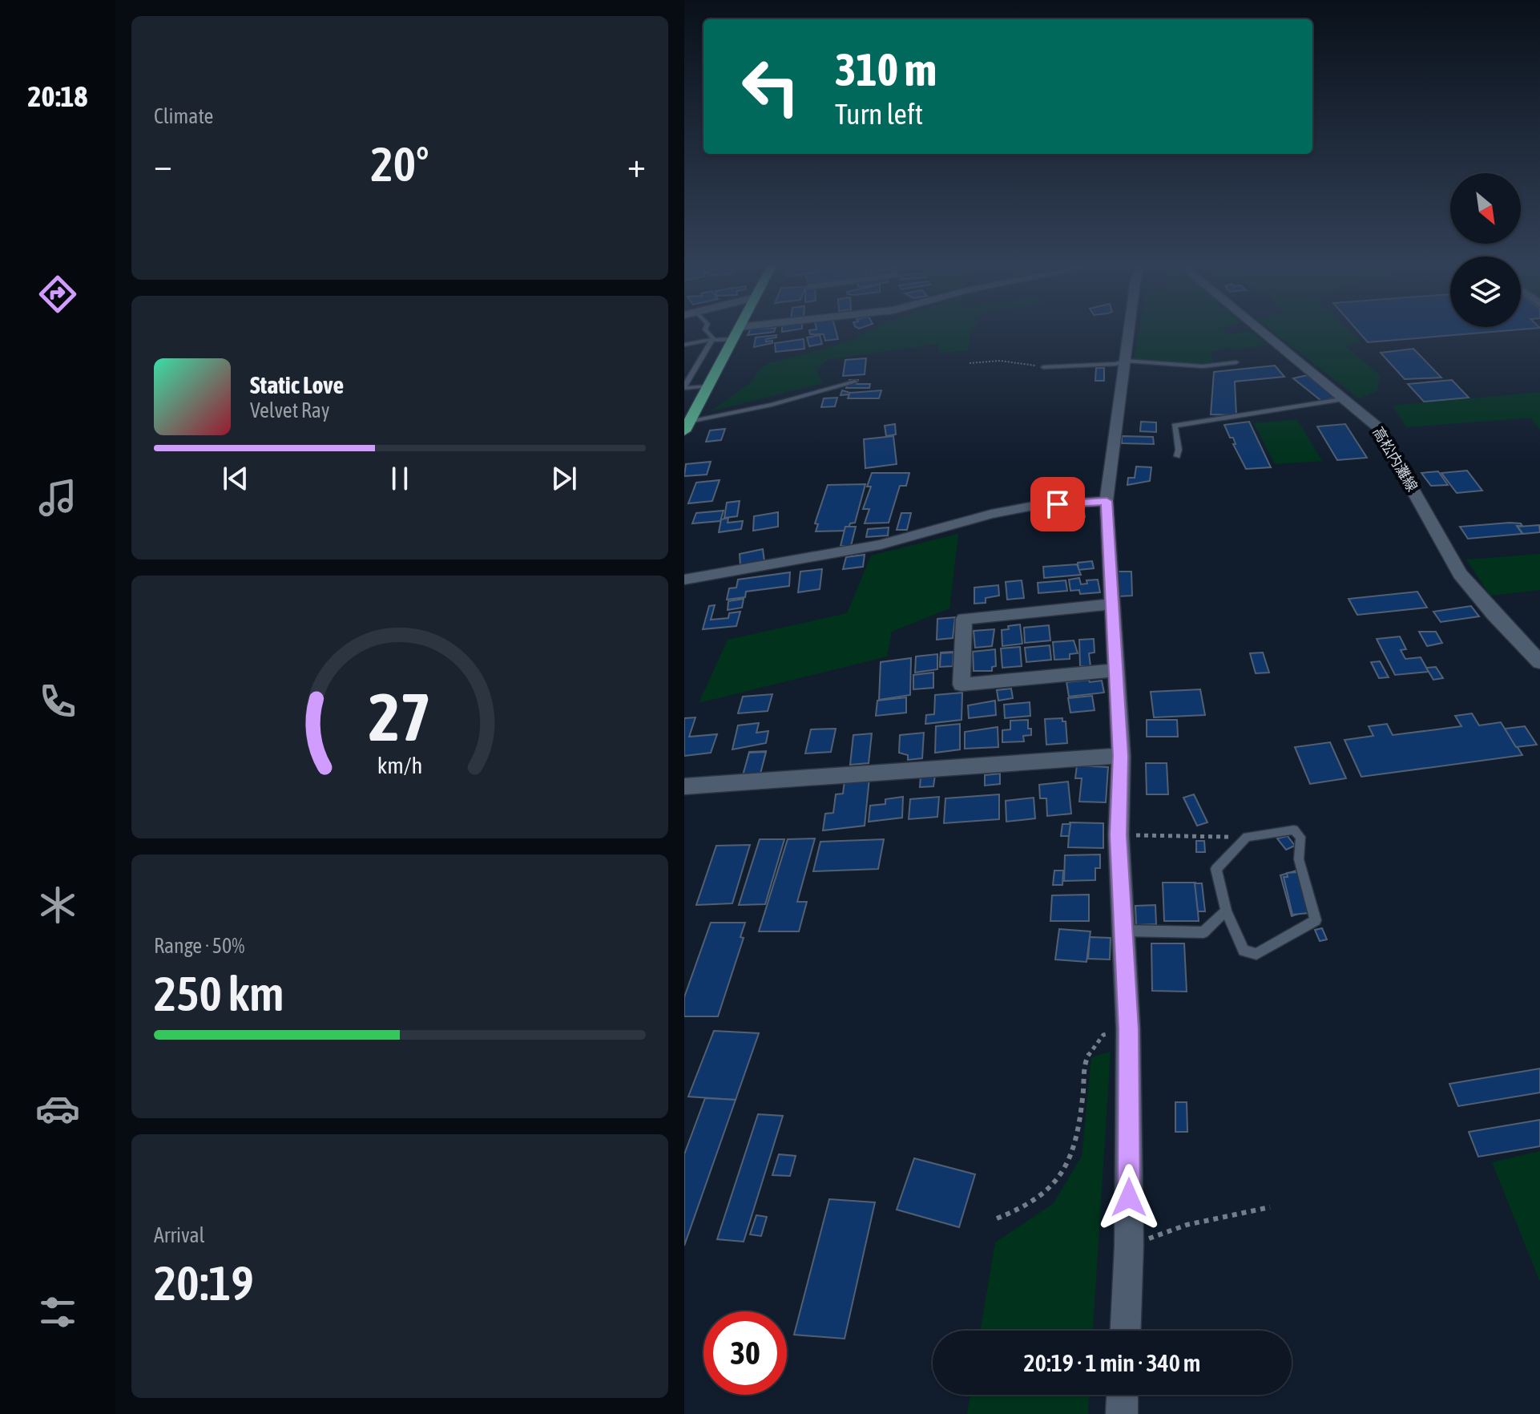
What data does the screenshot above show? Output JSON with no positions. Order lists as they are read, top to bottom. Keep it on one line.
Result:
{"streets":{"main road":["高松内灘線"]},"north":"bottom right","page":{"tabs":"20:18","tile":["Climate",["Range · 50%","250 km"],["Arrival","20:19"]],"turn":["310 m","Turn left"],"heat":["−","20°","+"],"song":["Static Love","Velvet Ray"],"limit":"30","trip":"20:19 · 1 min · 340 m","gauge":["27","km/h"]}}
